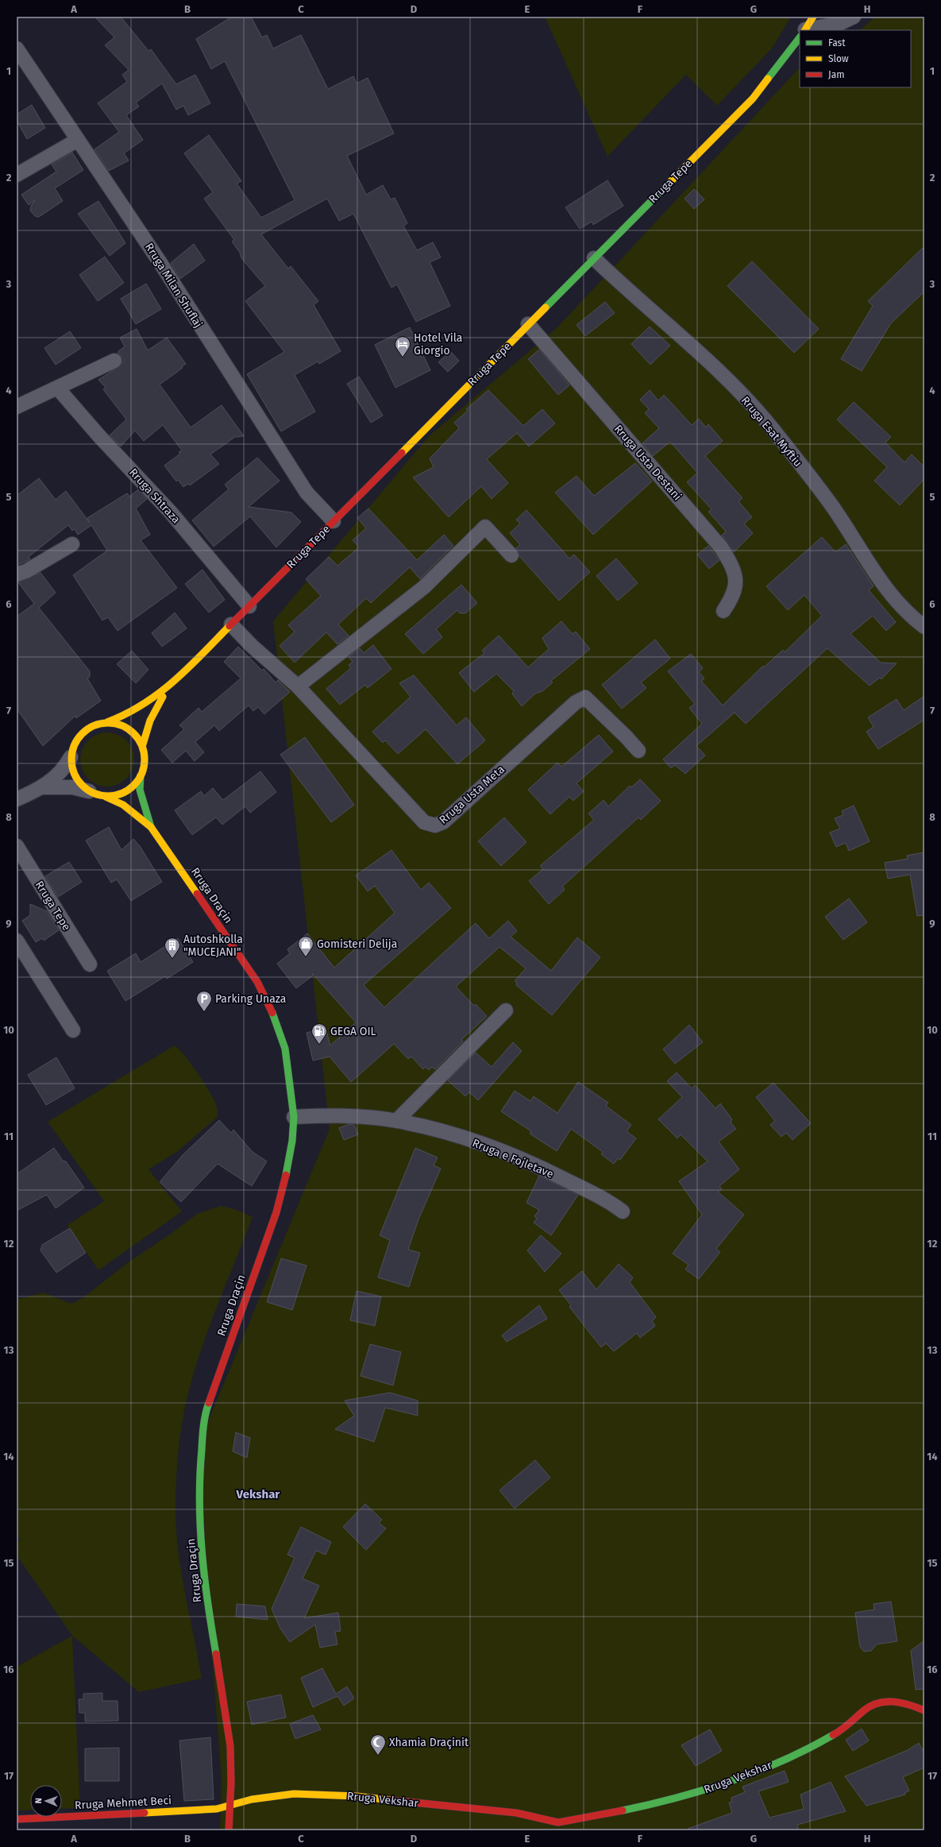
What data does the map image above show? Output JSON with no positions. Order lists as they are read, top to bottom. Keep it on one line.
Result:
{"streets":{"main road":["Rruga Tepe","Rruga Draçin","Rruga Vekshar","Rruga Mehmet Beci"],"street":["Rruga Milan Shuflaj","Rruga Esat Myftiu","Rruga Usta Destani","Rruga Shtraza","Rruga Usta Meta","Rruga e Fojletave"]},"crossings":[["Rruga Tepe","Rruga Milan Shuflaj"],["Rruga Tepe","Rruga Esat Myftiu"],["Rruga Tepe","Rruga Usta Destani"],["Rruga Tepe","Rruga Shtraza"],["Rruga Tepe","Rruga Usta Meta"],["Rruga Tepe","Rruga Draçin"],["Rruga Draçin","Rruga e Fojletave"],["Rruga Draçin","Rruga Vekshar"],["Rruga Draçin","Rruga Mehmet Beci"],["Rruga Vekshar","Rruga Mehmet Beci"]],"districts":["Vekshar"],"places":{"hotel":["Hotel Vila Giorgio"],"shop":["Gomisteri Delija"],"building":["Autoshkolla \"MUCEJANI\""],"parking":["Parking Unaza"],"fuel station":["GEGA OIL"],"mosque":["Xhamia Draçinit"]},"legend":["Fast","Slow","Jam"],"north":"left","grid":{"columns":["A","B","C","D","E","F","G","H"],"rows":["1","2","3","4","5","6","7","8","9","10","11","12","13","14","15","16","17"]}}
